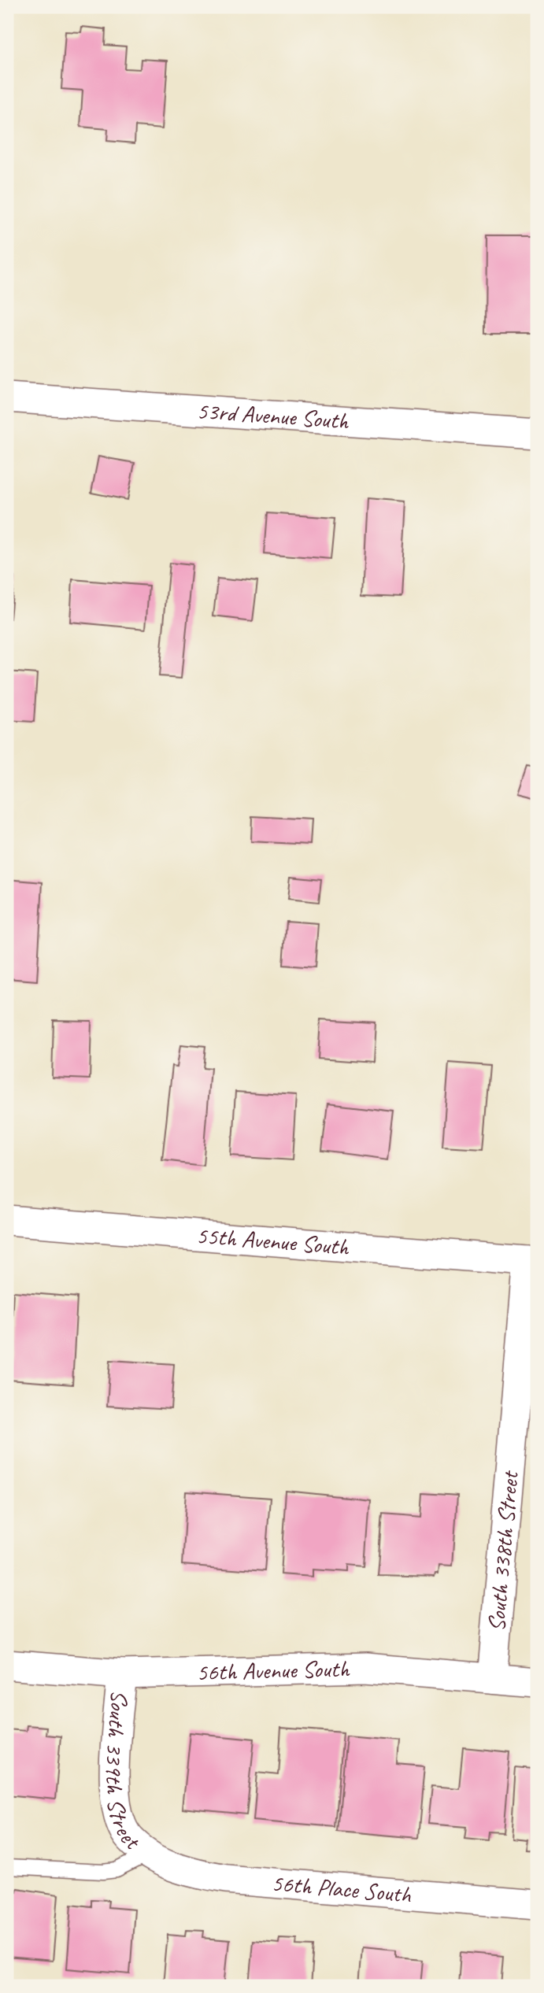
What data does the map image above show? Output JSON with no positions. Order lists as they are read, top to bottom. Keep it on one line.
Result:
{"streets":{"street":["53rd Avenue South","55th Avenue South","South 338th Street","56th Avenue South","South 339th Street","56th Place South"]},"crossings":[["55th Avenue South","South 338th Street"],["South 338th Street","56th Avenue South"],["56th Avenue South","South 339th Street"],["South 339th Street","56th Place South"]]}
